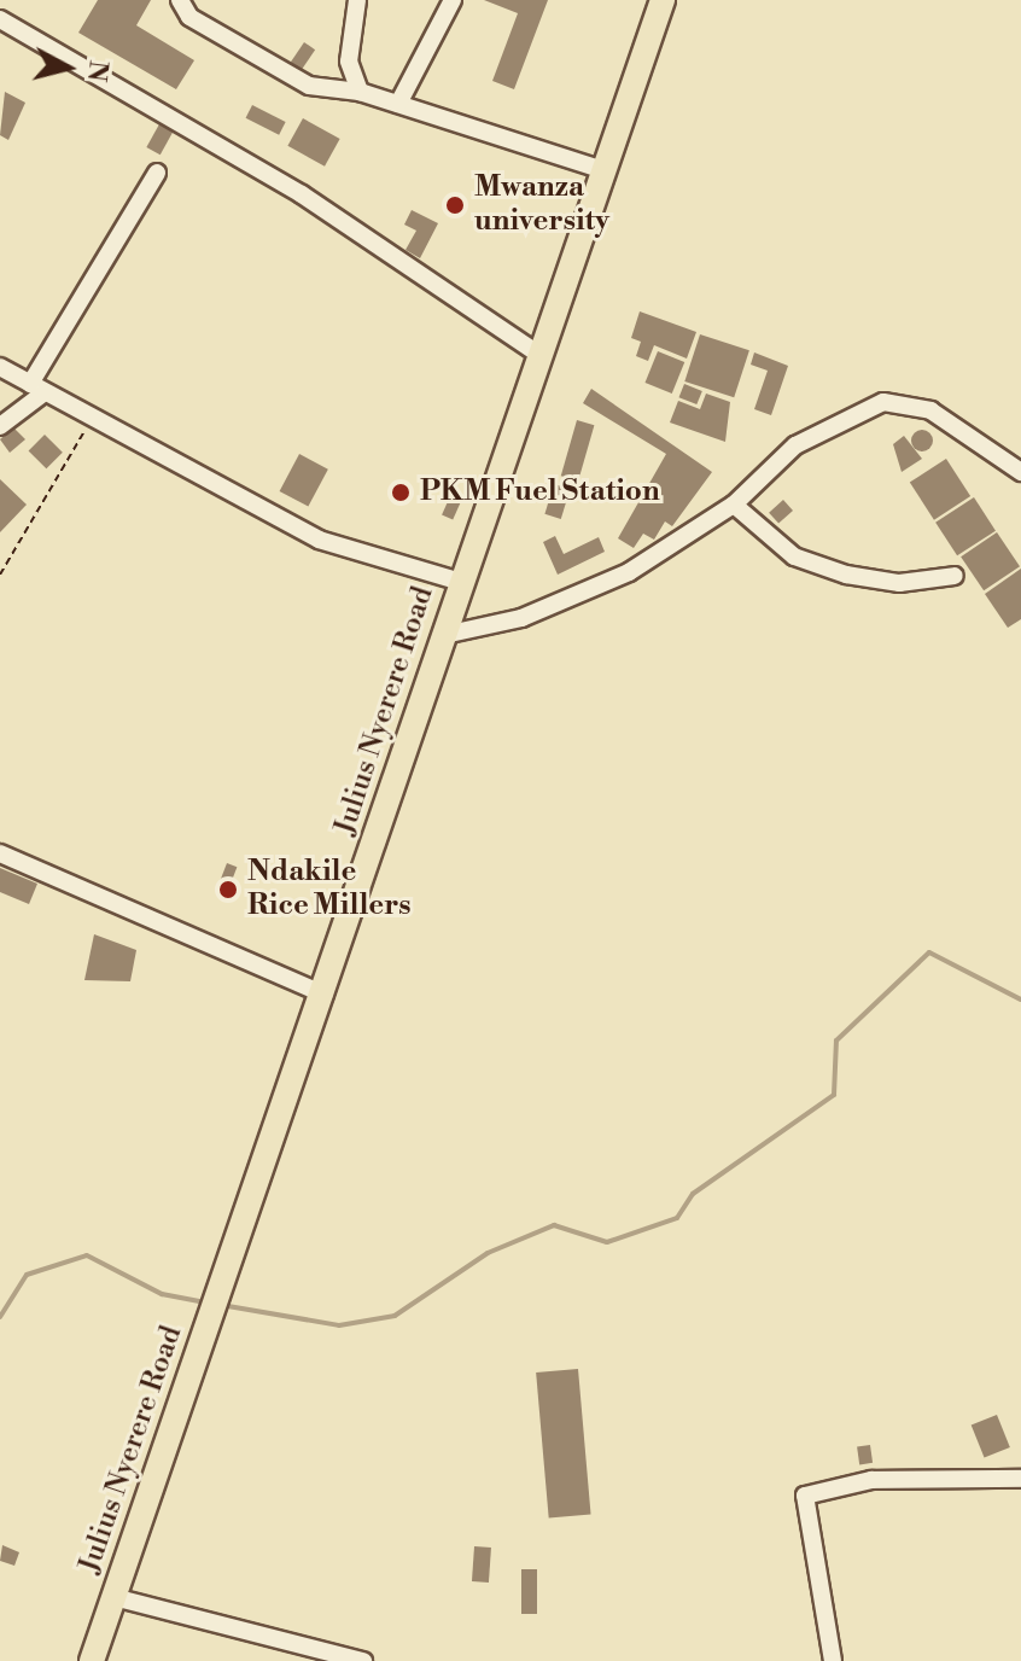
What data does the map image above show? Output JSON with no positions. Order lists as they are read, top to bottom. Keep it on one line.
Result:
{"streets":{"highway":["Julius Nyerere Road"]},"places":["Mwanza university","PKM Fuel Station","Ndakile Rice Millers"],"north":"right"}
